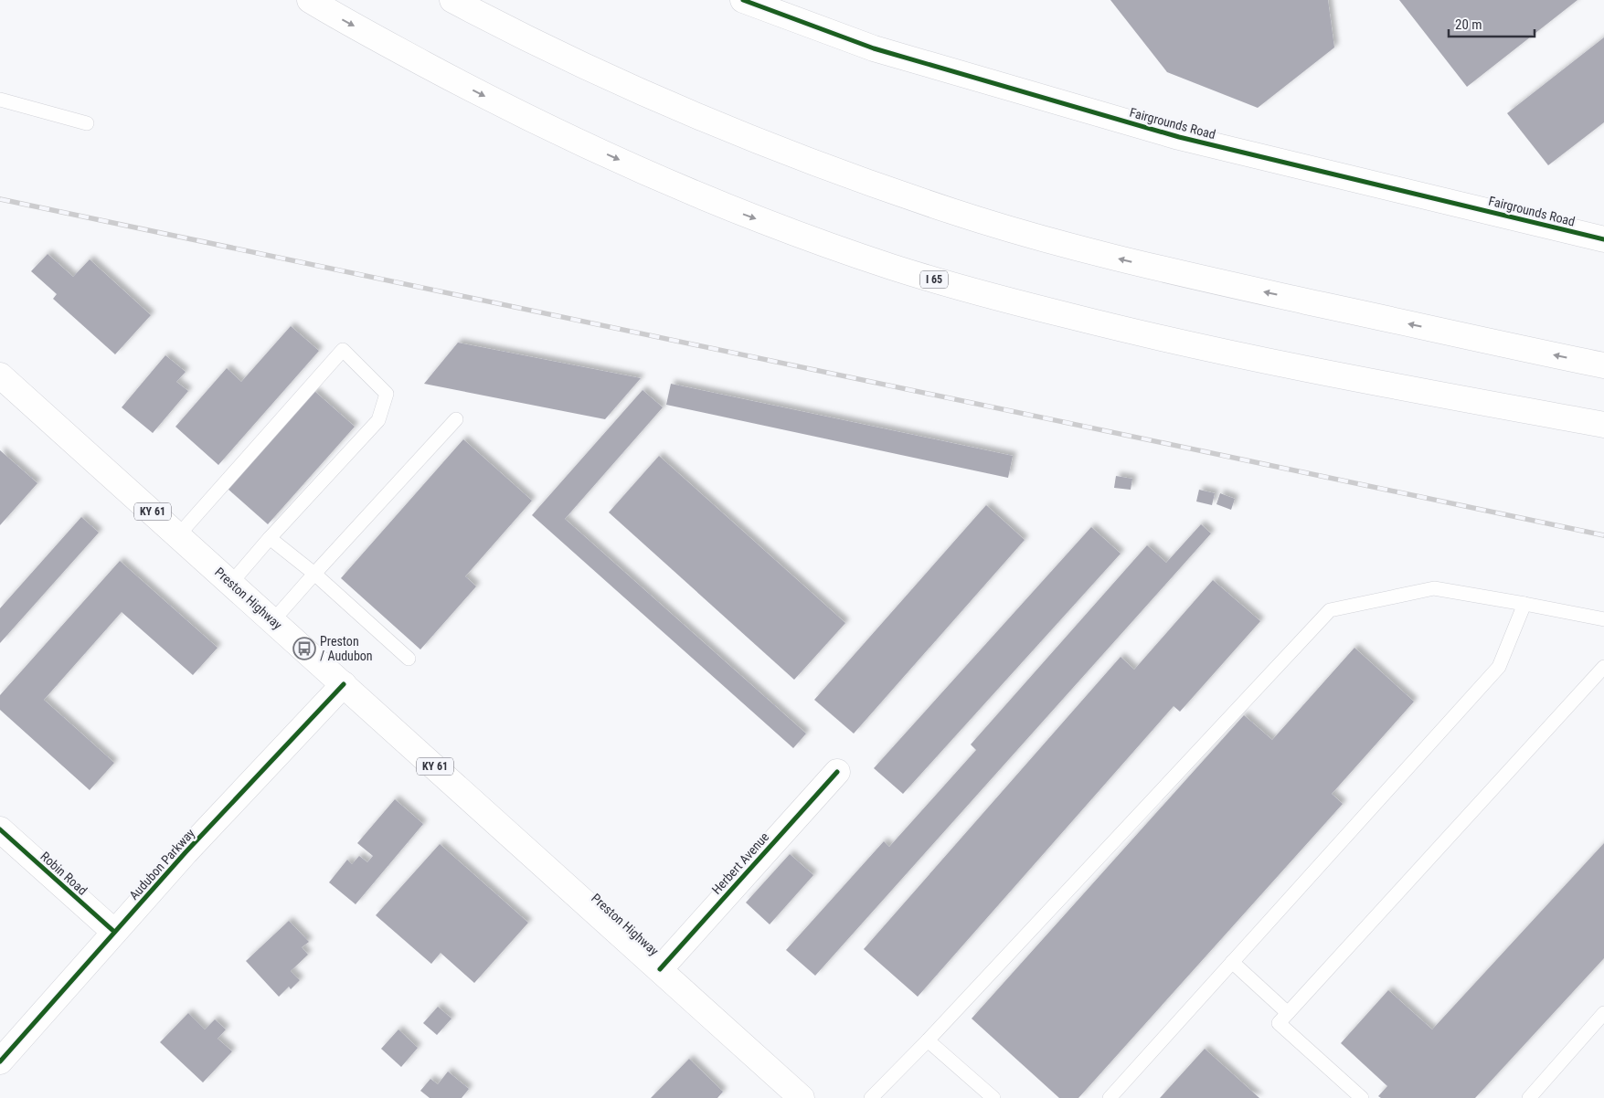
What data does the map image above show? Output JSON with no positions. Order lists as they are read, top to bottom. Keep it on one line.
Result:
{"streets":{"main road":["Fairgrounds Road","I 65","KY 61","Preston Highway","Herbert Avenue","Audubon Parkway","Robin Road"]},"crossings":[["Preston Highway","Herbert Avenue"],["Preston Highway","Audubon Parkway"],["Audubon Parkway","Robin Road"]],"places":{"bus stop":["Preston / Audubon"]},"scale_bar":"20 m"}
